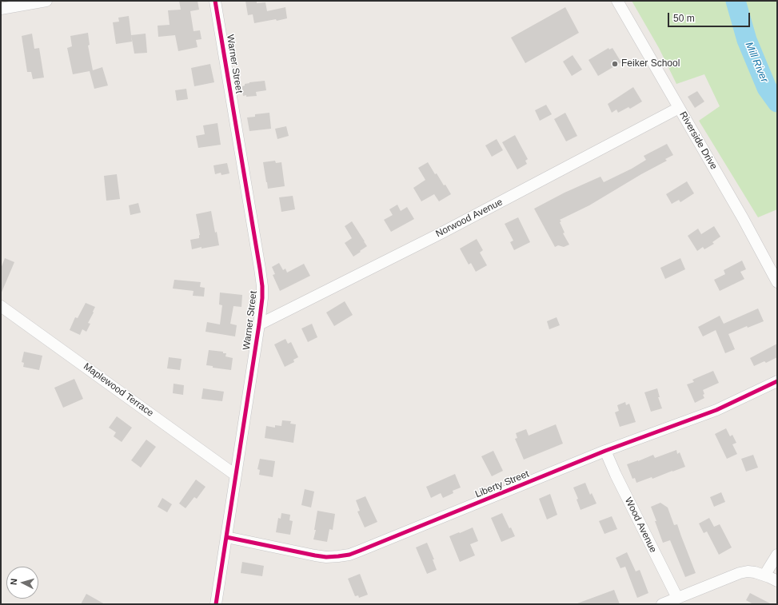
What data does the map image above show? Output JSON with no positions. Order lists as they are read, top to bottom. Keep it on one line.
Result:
{"streets":{"street":["Warner Street","Riverside Drive","Norwood Avenue","Maplewood Terrace","Liberty Street","Wood Avenue"]},"crossings":[["Warner Street","Norwood Avenue"],["Warner Street","Maplewood Terrace"],["Warner Street","Liberty Street"],["Riverside Drive","Norwood Avenue"],["Liberty Street","Wood Avenue"]],"water":["Mill River"],"places":["Feiker School"],"scale_bar":"50 m","north":"left"}
